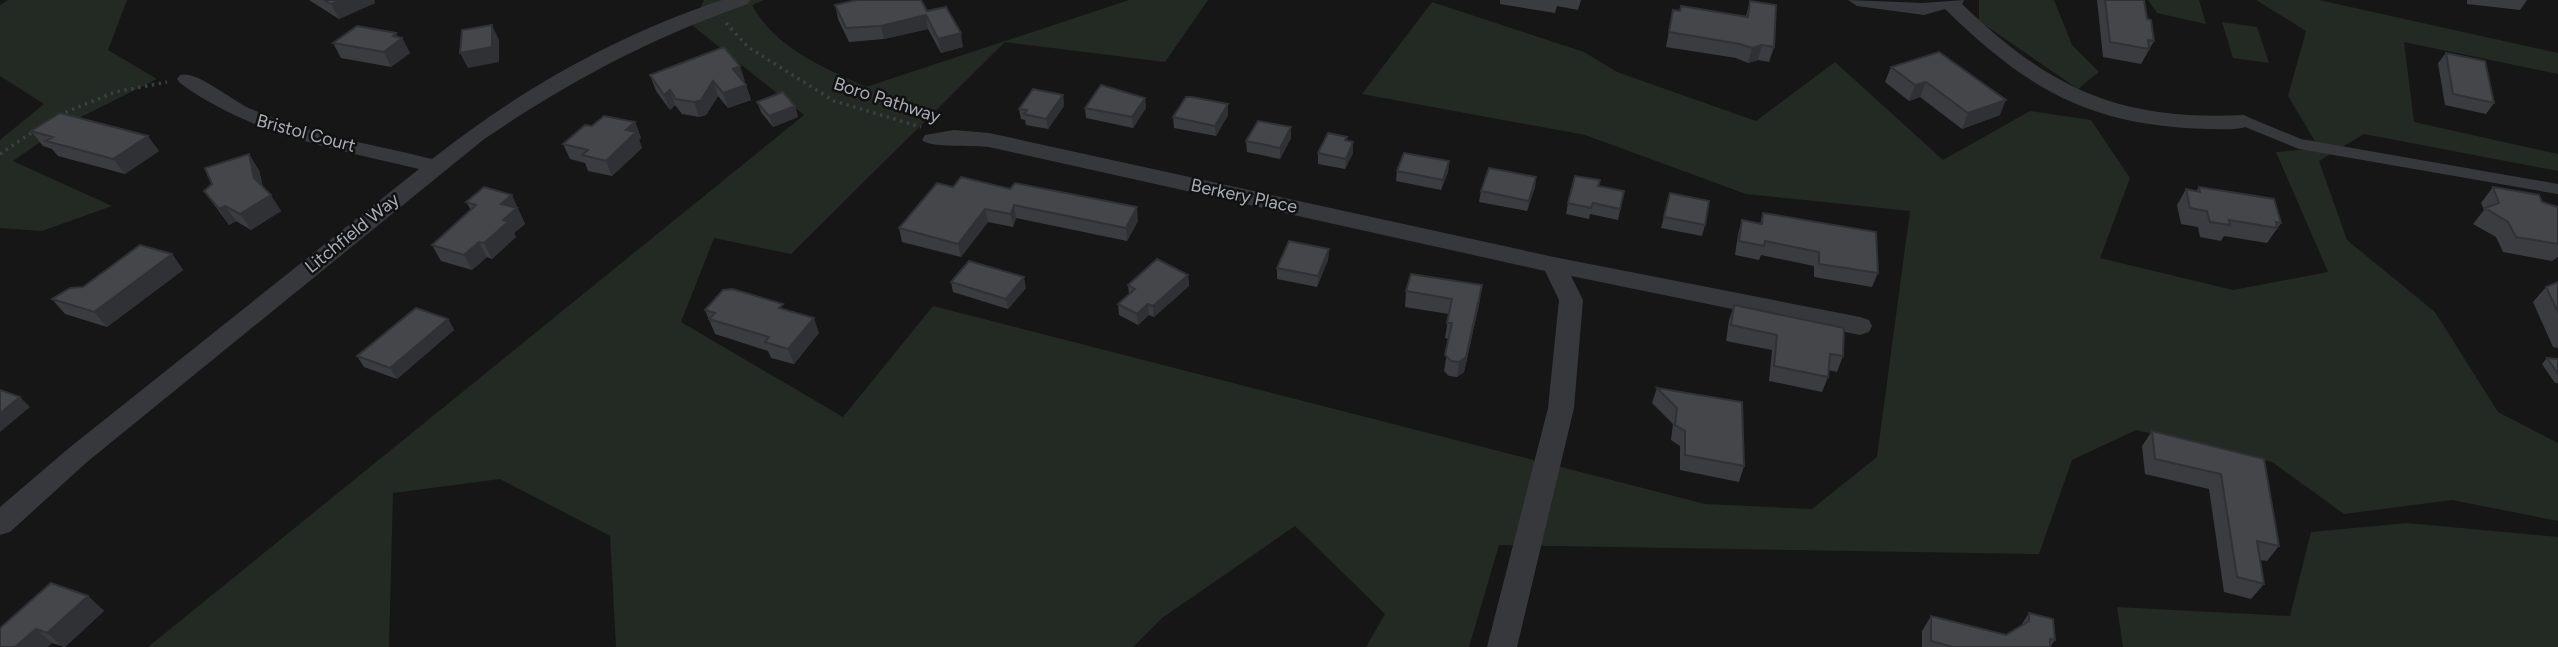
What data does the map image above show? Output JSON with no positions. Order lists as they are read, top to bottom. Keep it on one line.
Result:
{"streets":{"street":["Bristol Court","Berkery Place","Litchfield Way"],"path":["Boro Pathway"]},"crossings":[["Boro Pathway","Berkery Place"],["Boro Pathway","Litchfield Way"],["Bristol Court","Litchfield Way"]]}
